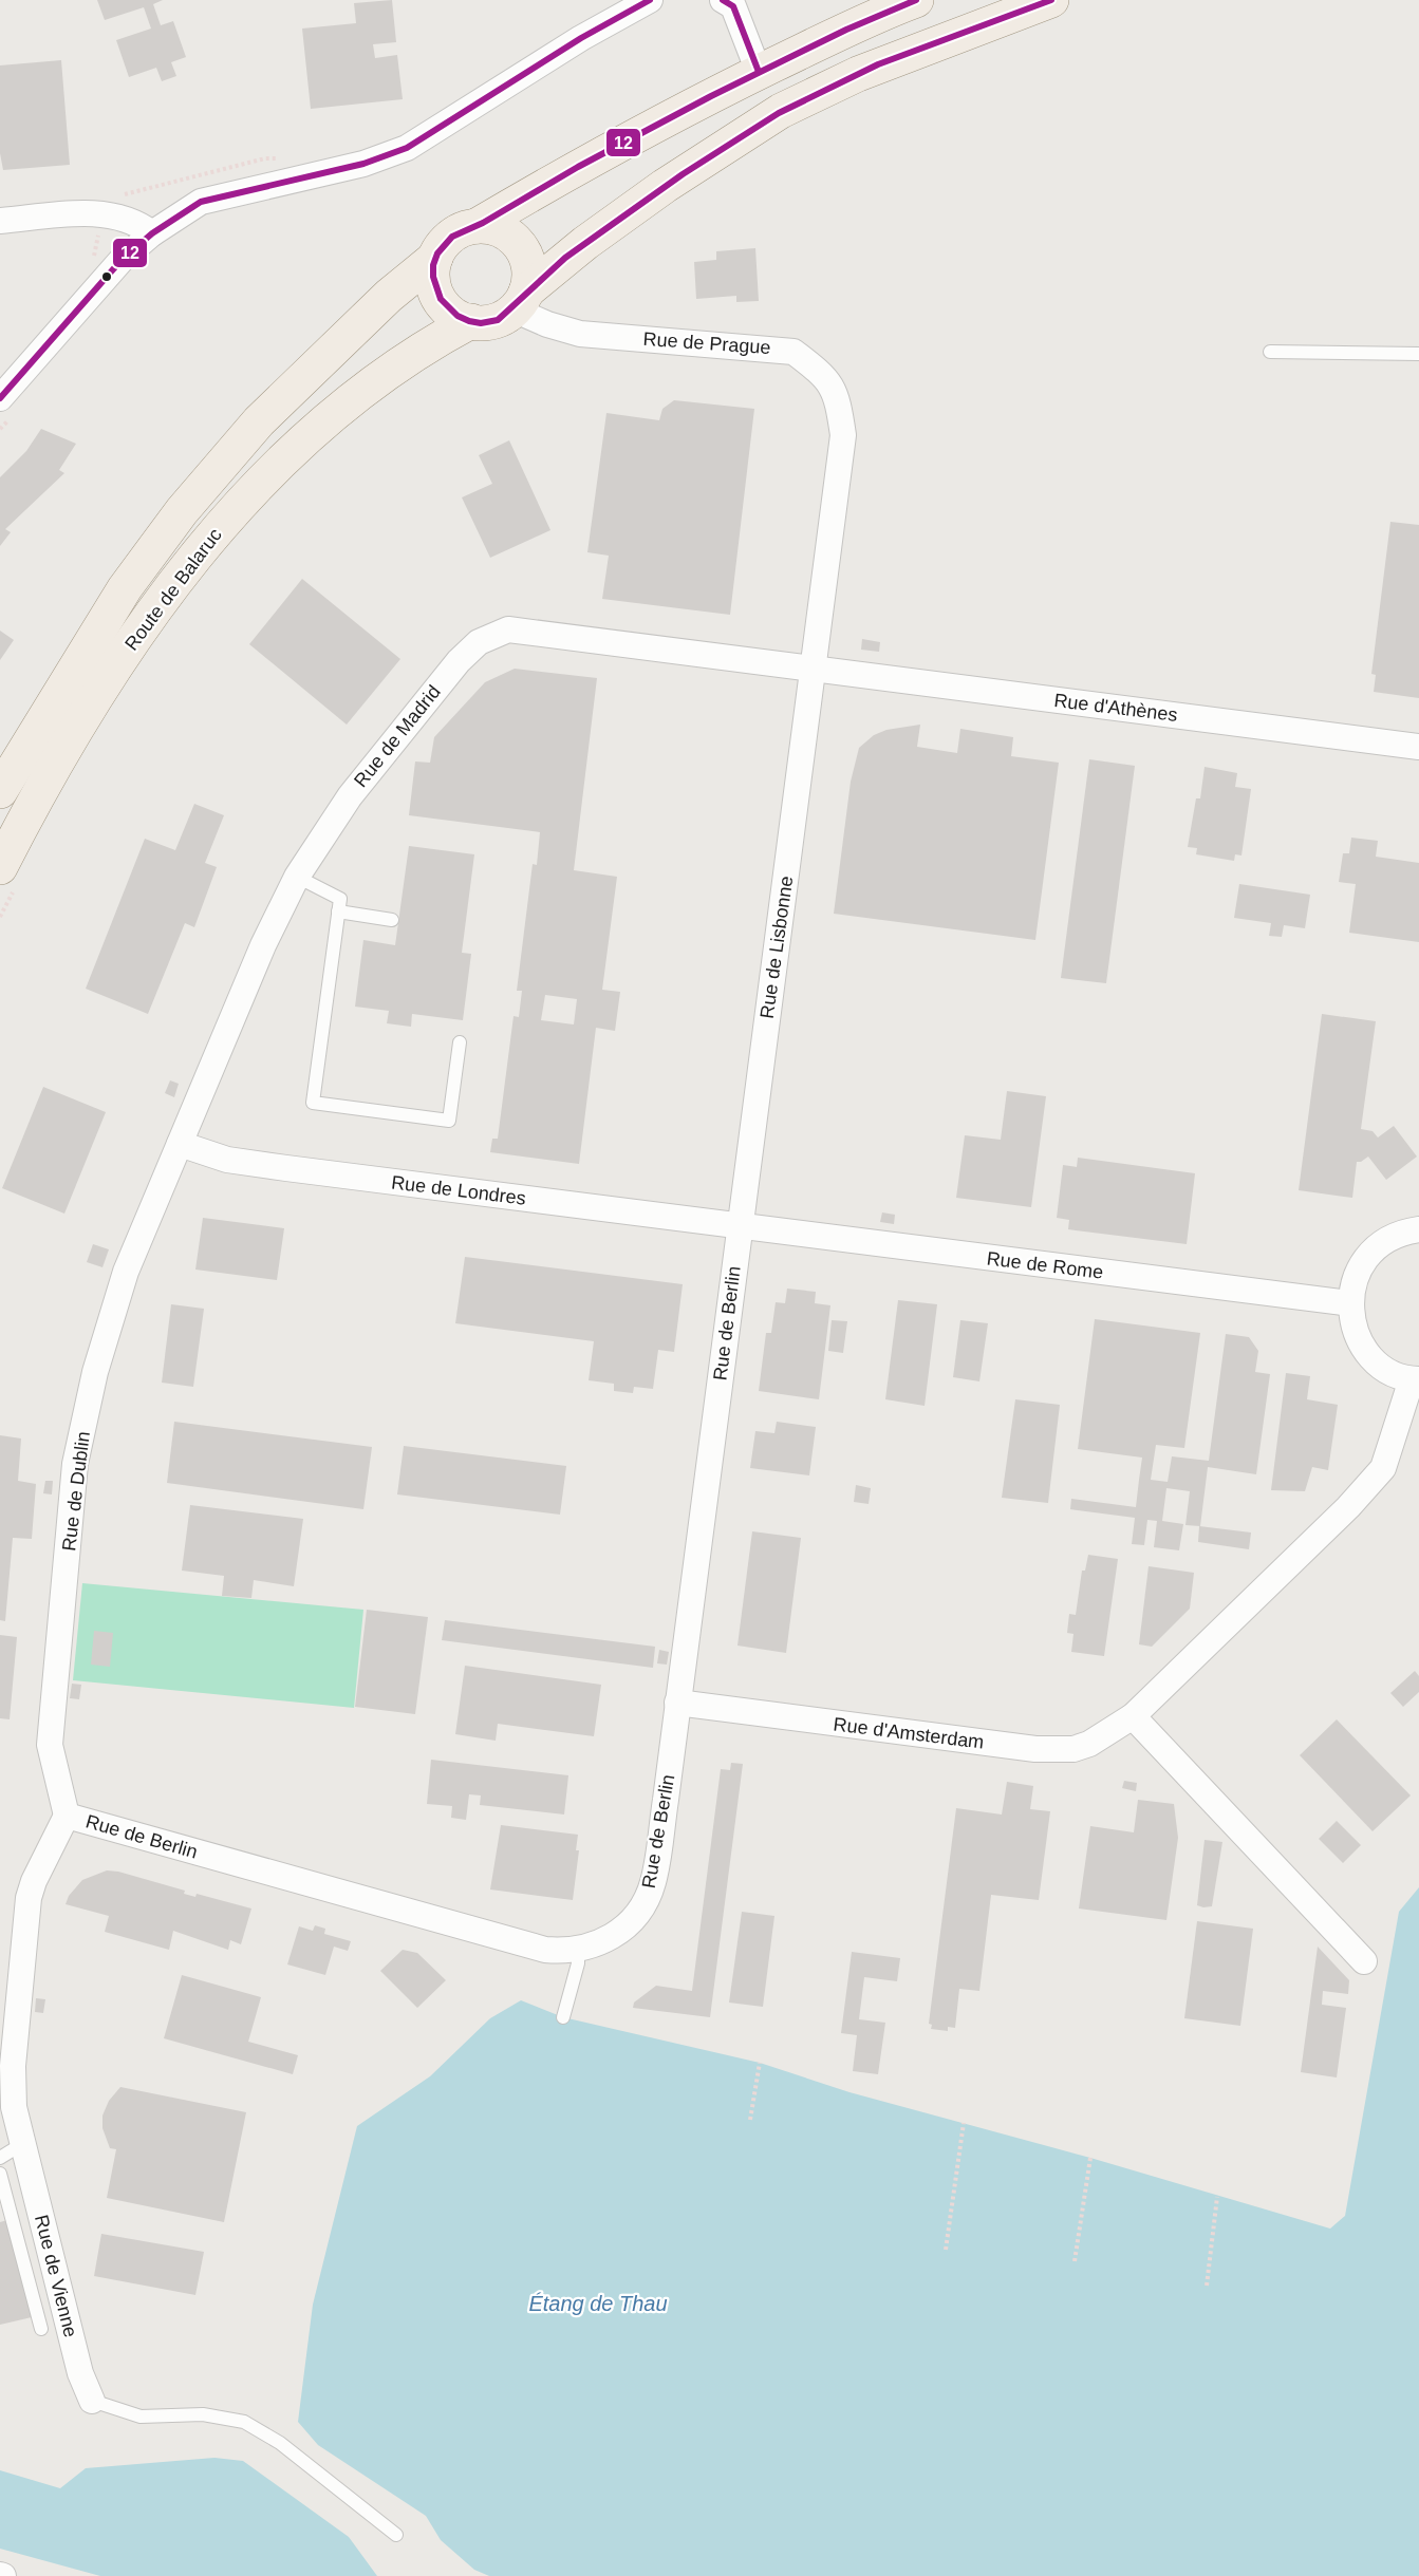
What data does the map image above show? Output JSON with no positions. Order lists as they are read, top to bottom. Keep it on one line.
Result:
{"streets":{"main road":["Route de Balaruc"],"street":["Rue de Prague","Rue d'Athènes","Rue de Madrid","Rue de Lisbonne","Rue de Londres","Rue de Rome","Rue de Berlin","Rue de Dublin","Rue d'Amsterdam","Rue de Vienne"]},"crossings":[["Rue de Prague","Route de Balaruc"],["Rue de Prague","Rue d'Athènes"],["Rue de Prague","Rue de Madrid"],["Rue de Prague","Rue de Lisbonne"],["Rue d'Athènes","Rue de Madrid"],["Rue d'Athènes","Rue de Lisbonne"],["Rue de Madrid","Rue de Lisbonne"],["Rue de Madrid","Rue de Londres"],["Rue de Madrid","Rue de Dublin"],["Rue de Lisbonne","Rue de Londres"],["Rue de Lisbonne","Rue de Rome"],["Rue de Lisbonne","Rue de Berlin"],["Rue de Londres","Rue de Rome"],["Rue de Londres","Rue de Berlin"],["Rue de Londres","Rue de Dublin"],["Rue de Rome","Rue de Berlin"],["Rue de Berlin","Rue de Dublin"],["Rue de Berlin","Rue d'Amsterdam"],["Rue de Berlin","Rue de Vienne"],["Rue de Dublin","Rue de Vienne"]],"water":["Étang de Thau"],"lines":["transit line 12"]}
